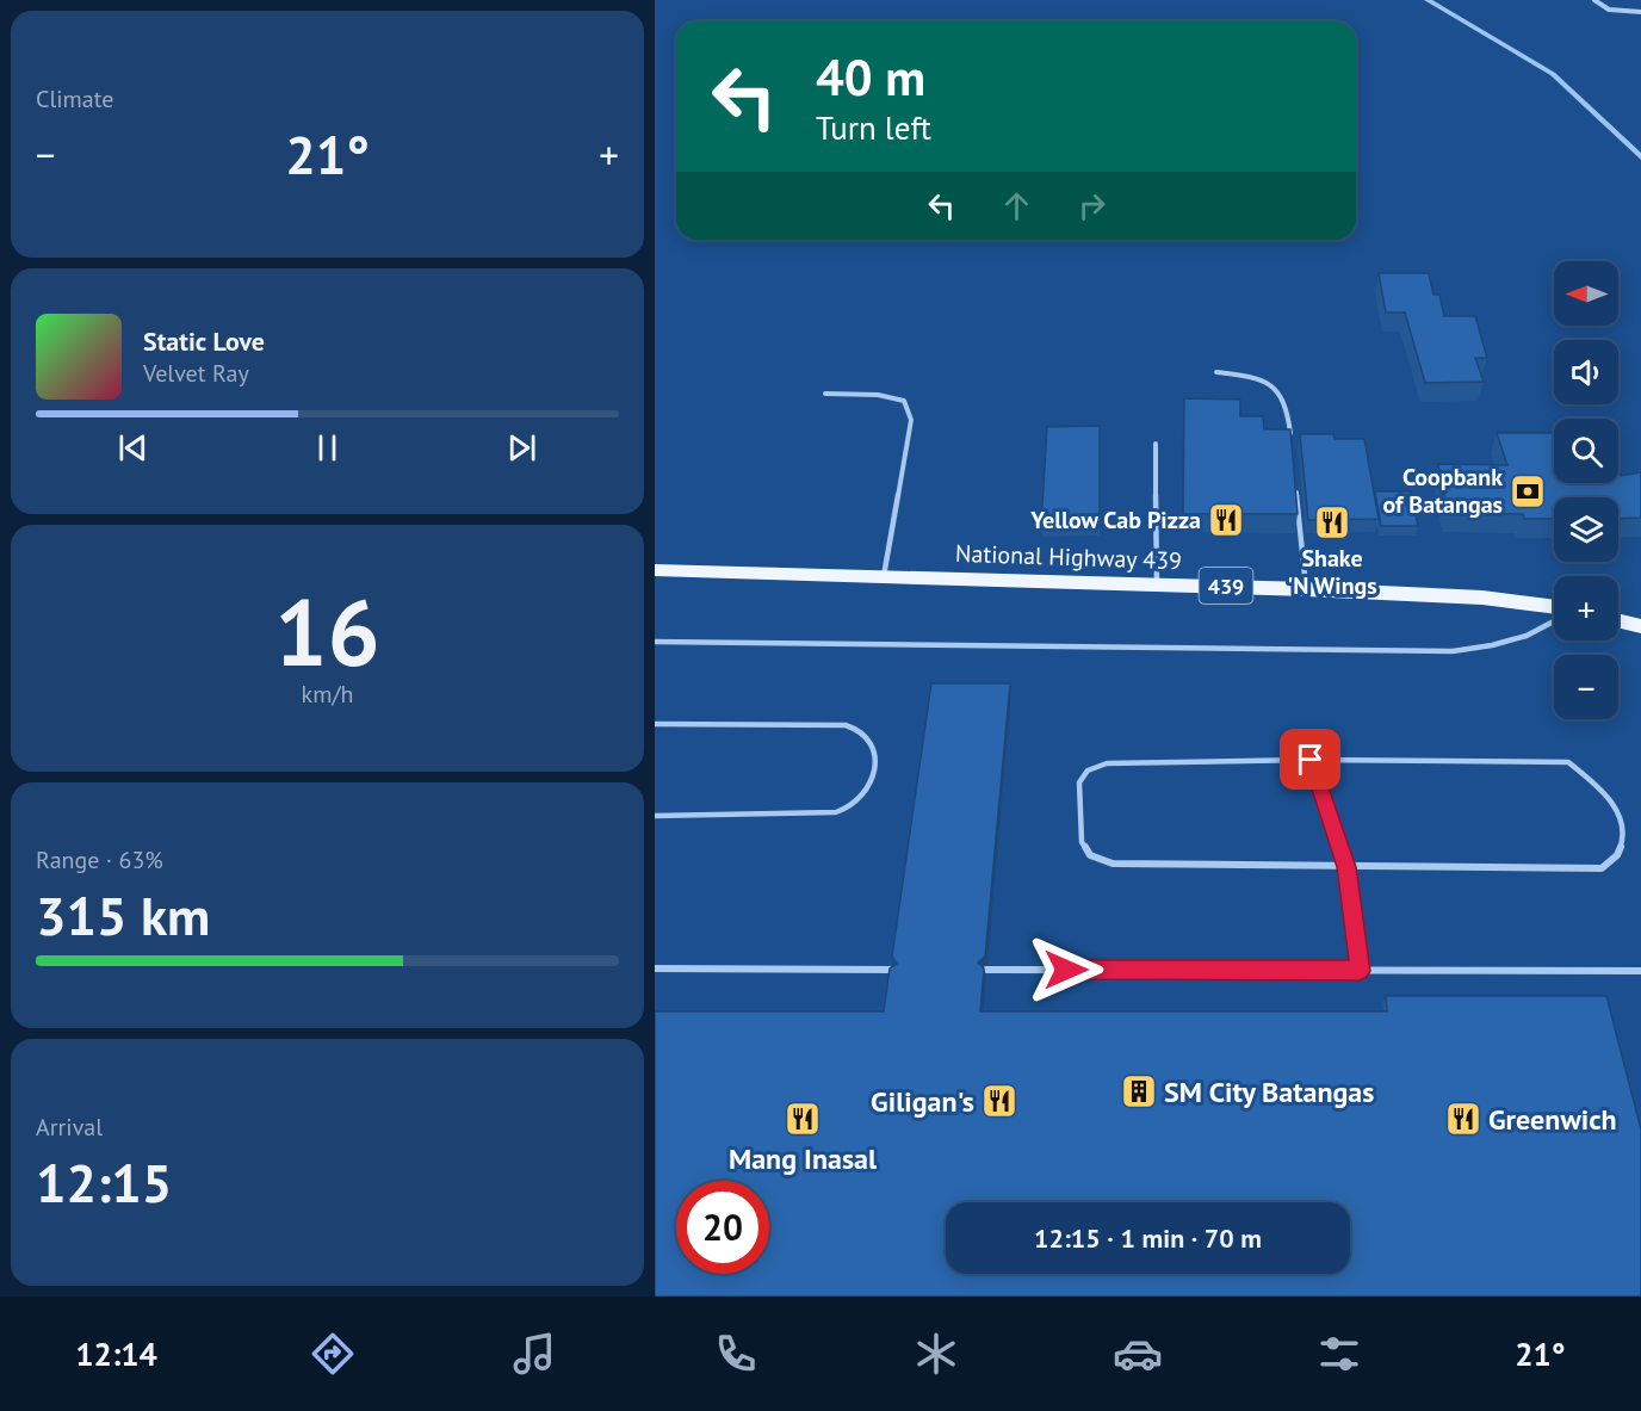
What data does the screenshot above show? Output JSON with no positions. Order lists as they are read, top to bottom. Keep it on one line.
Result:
{"streets":{"main road":["National Highway 439","439"]},"places":{"bank":["Coopbank of Batangas"],"restaurant":["Yellow Cab Pizza","Shake 'N Wings","Giligan's","Mang Inasal","Greenwich"],"building":["SM City Batangas"]},"north":"left","page":{"tile":["Climate",["16","km/h"],["Range · 63%","315 km"],["Arrival","12:15"]],"turn":["40 m","Turn left"],"heat":["−","21°","+"],"map_buttons":["+","−"],"song":["Static Love","Velvet Ray"],"limit":"20","trip":"12:15 · 1 min · 70 m","tabs":["12:14","21°"]}}
